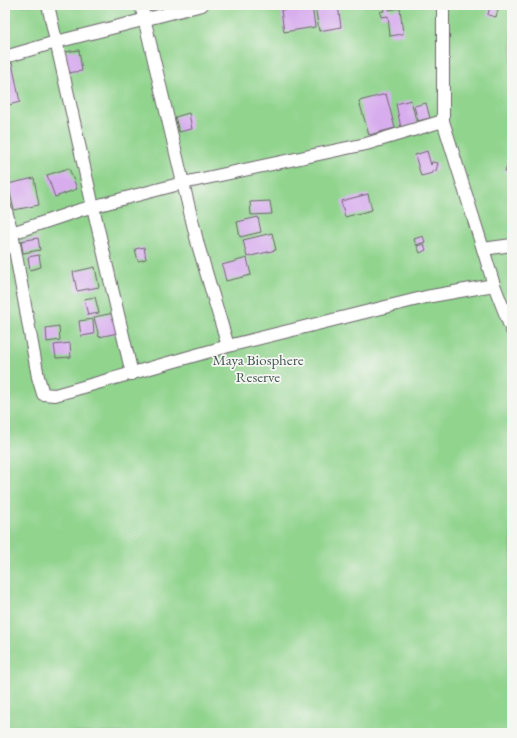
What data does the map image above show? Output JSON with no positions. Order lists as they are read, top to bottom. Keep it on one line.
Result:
{"parks":["Maya Biosphere Reserve"]}
